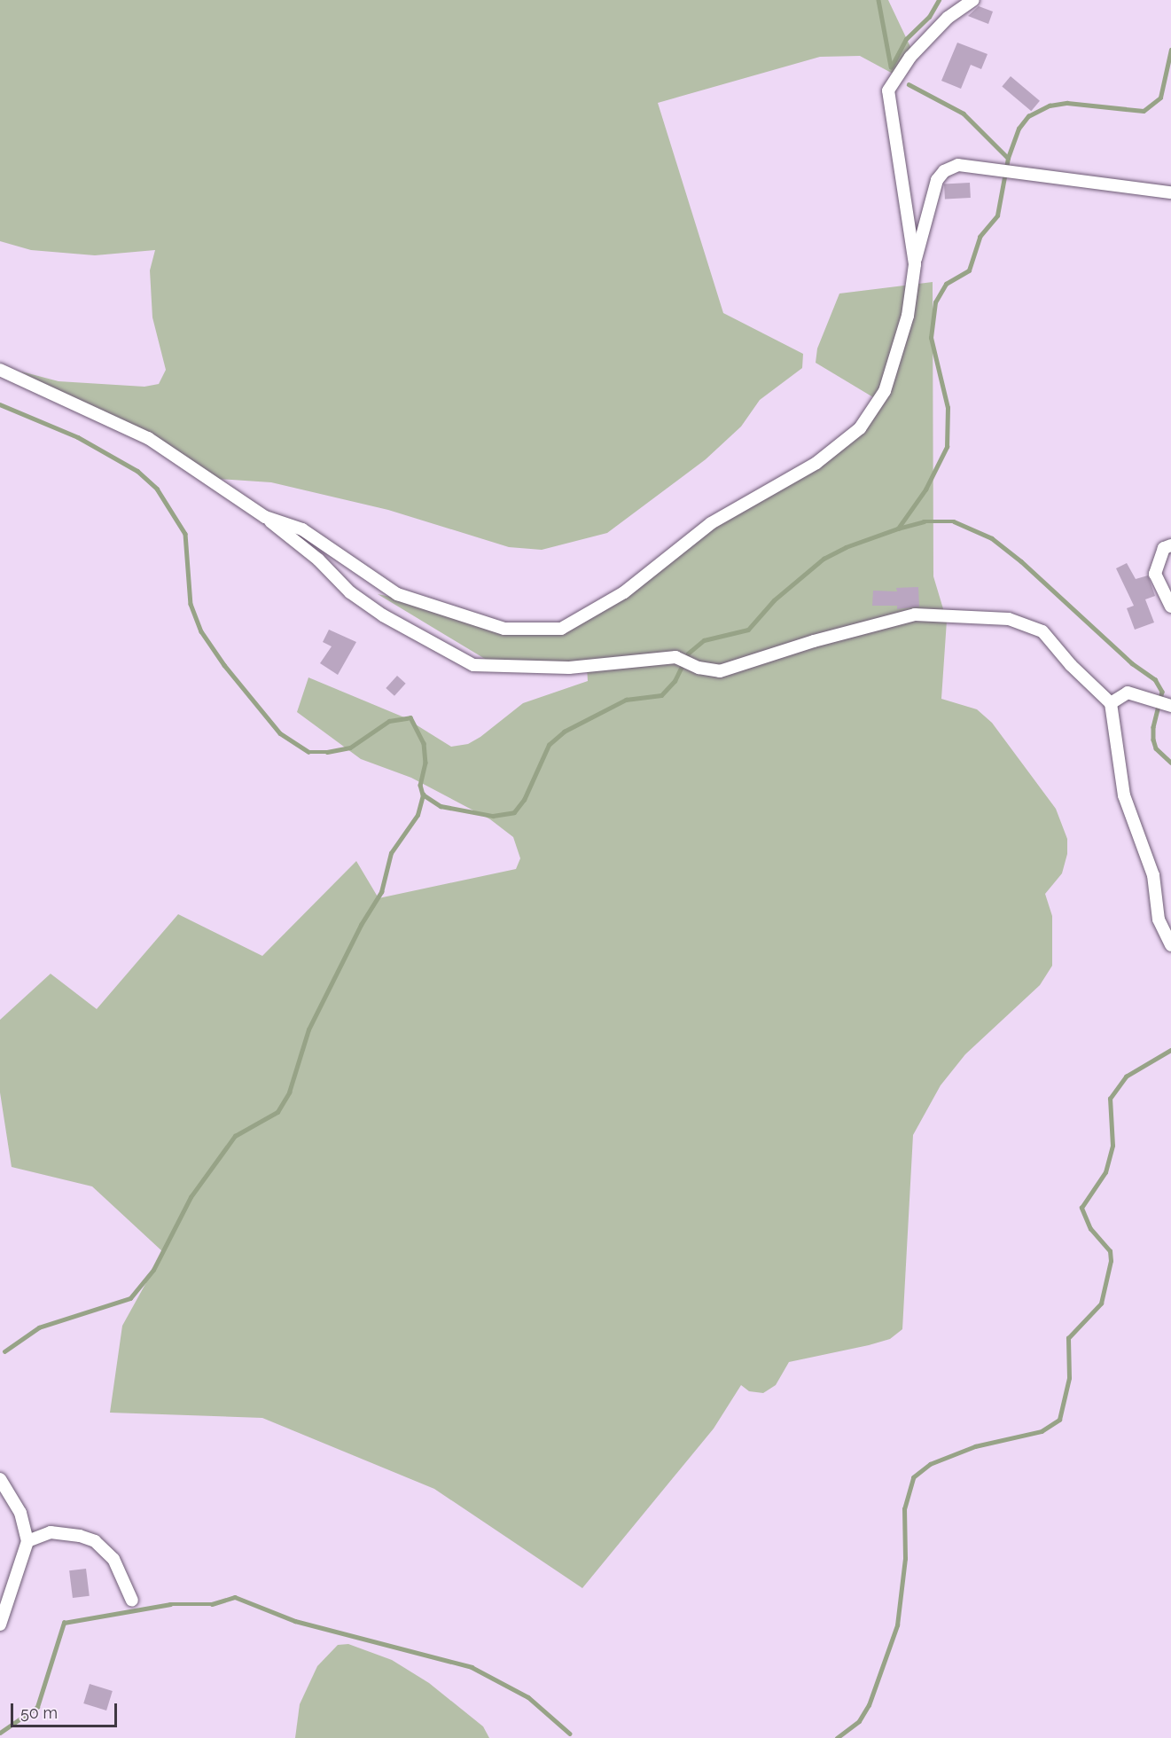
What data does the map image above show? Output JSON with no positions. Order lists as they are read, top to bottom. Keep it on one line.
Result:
{"scale_bar":"50 m"}
